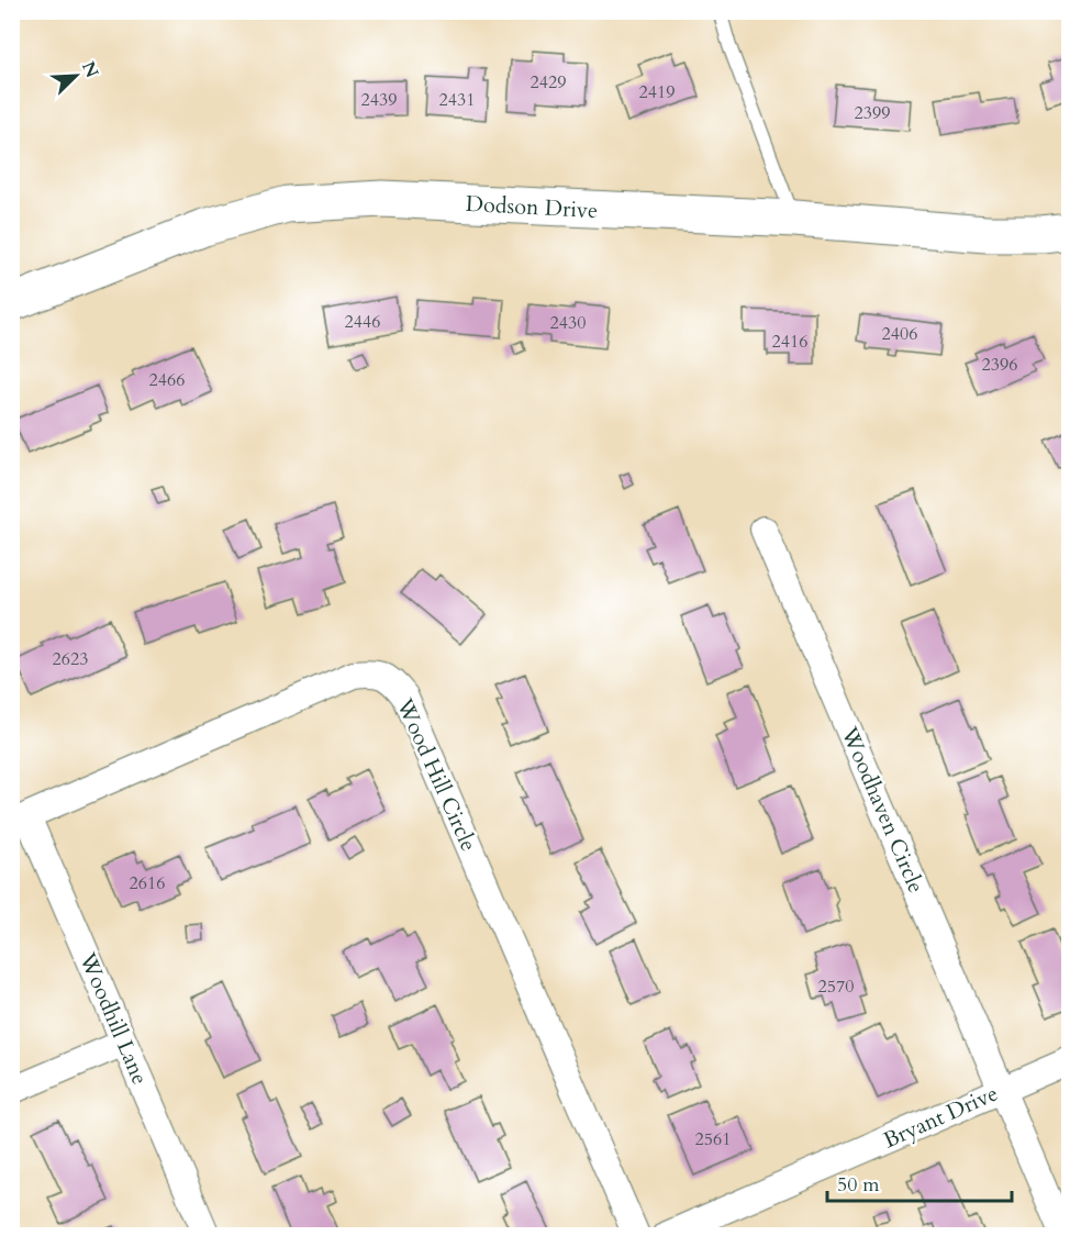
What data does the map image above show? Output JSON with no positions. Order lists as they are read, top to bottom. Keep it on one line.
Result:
{"streets":{"street":["Dodson Drive","Wood Hill Circle","Woodhaven Circle","Woodhill Lane","Bryant Drive"]},"crossings":[["Wood Hill Circle","Woodhill Lane"],["Woodhaven Circle","Bryant Drive"]],"house_numbers":["2429","2419","2439","2431","2399","2446","2430","2406","2416","2396","2466","2623","2616","2570","2561"],"scale_bar":"50 m","north":"top right"}
